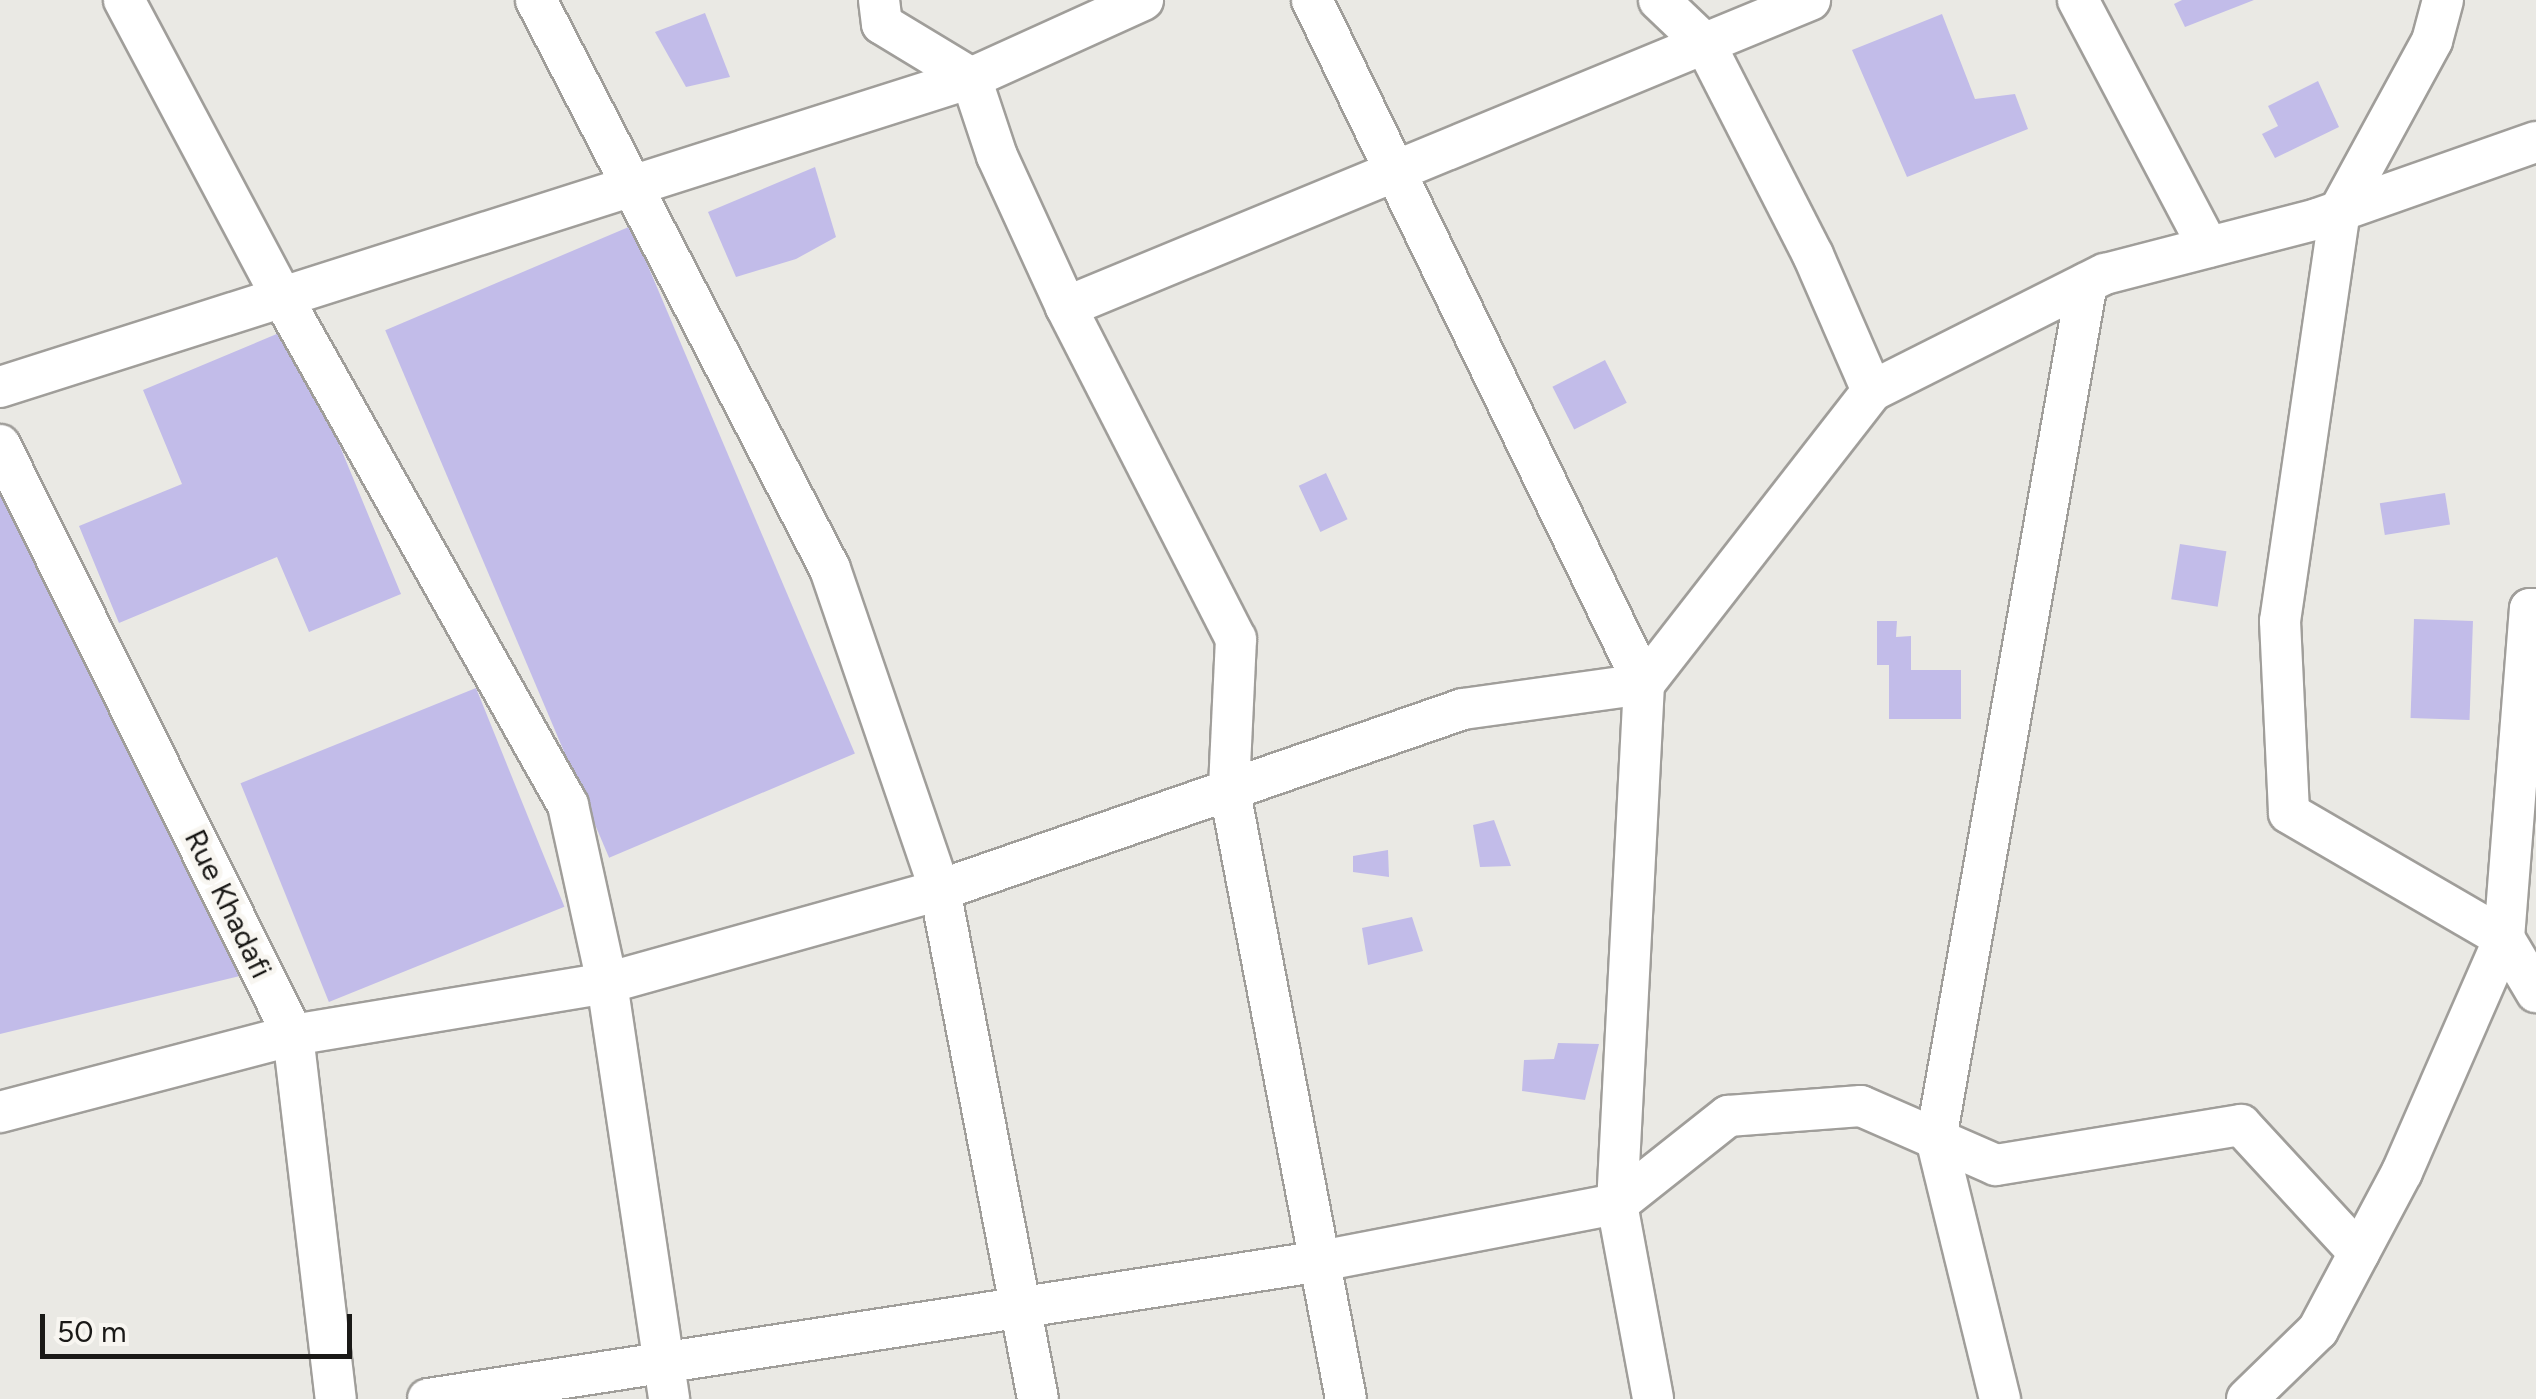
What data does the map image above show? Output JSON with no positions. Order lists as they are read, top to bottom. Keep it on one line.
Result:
{"streets":{"street":["Rue Khadafi"]},"scale_bar":"50 m"}
